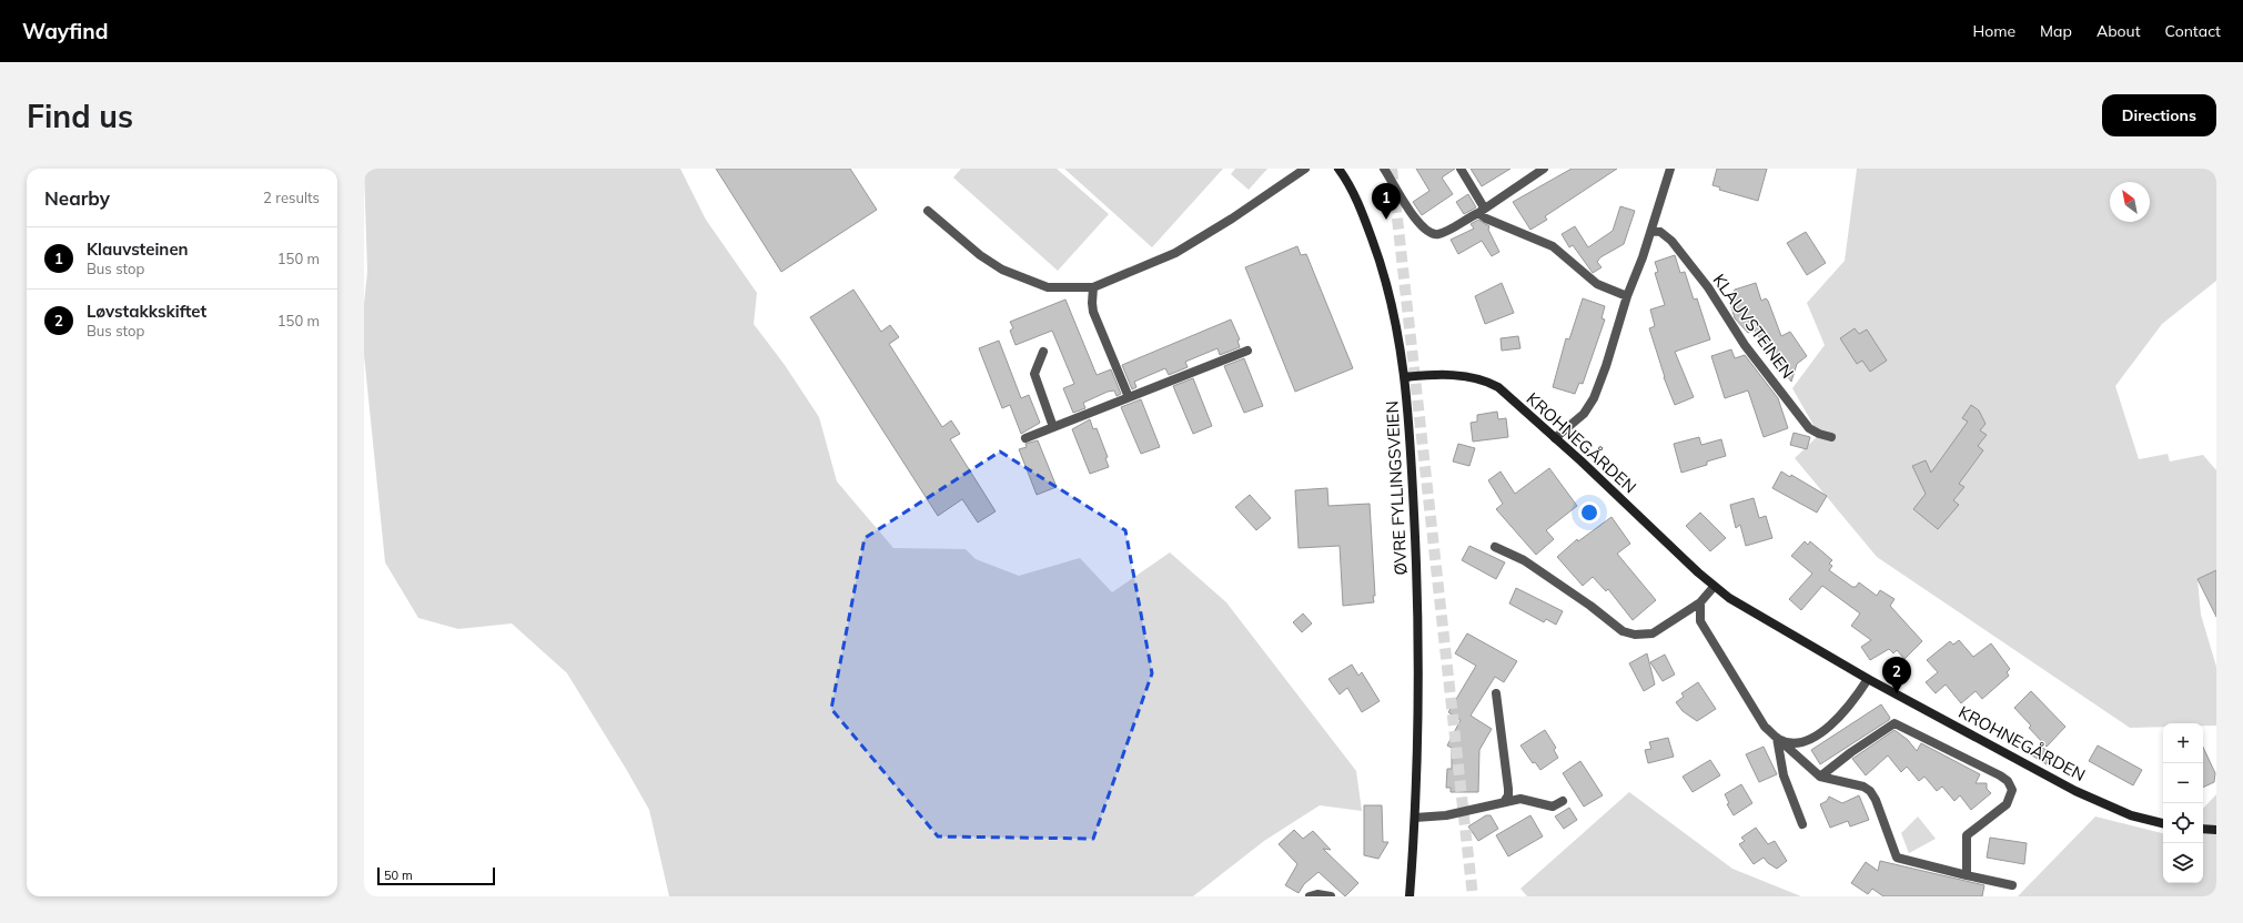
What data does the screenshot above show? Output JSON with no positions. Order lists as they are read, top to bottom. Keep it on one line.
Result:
{"streets":{"main road":["KROHNEGÅRDEN","ØVRE FYLLINGSVEIEN"],"street":["KLAUVSTEINEN"]},"crossings":[["KROHNEGÅRDEN","ØVRE FYLLINGSVEIEN"]],"scale_bar":"50 m","north":"top left","page":{"header":"Wayfind","nav":["Home","Map","About","Contact"],"buttons":"Directions","title":"Find us","heading":["Nearby","2 results"],"pins":["1","2"],"list":[{"mark":"1","name":"Klauvsteinen","note":"Bus stop","value":"150 m"},{"mark":"2","name":"Løvstakkskiftet","note":"Bus stop","value":"150 m"}],"map_buttons":["+","−"],"scale":"50 m"}}
